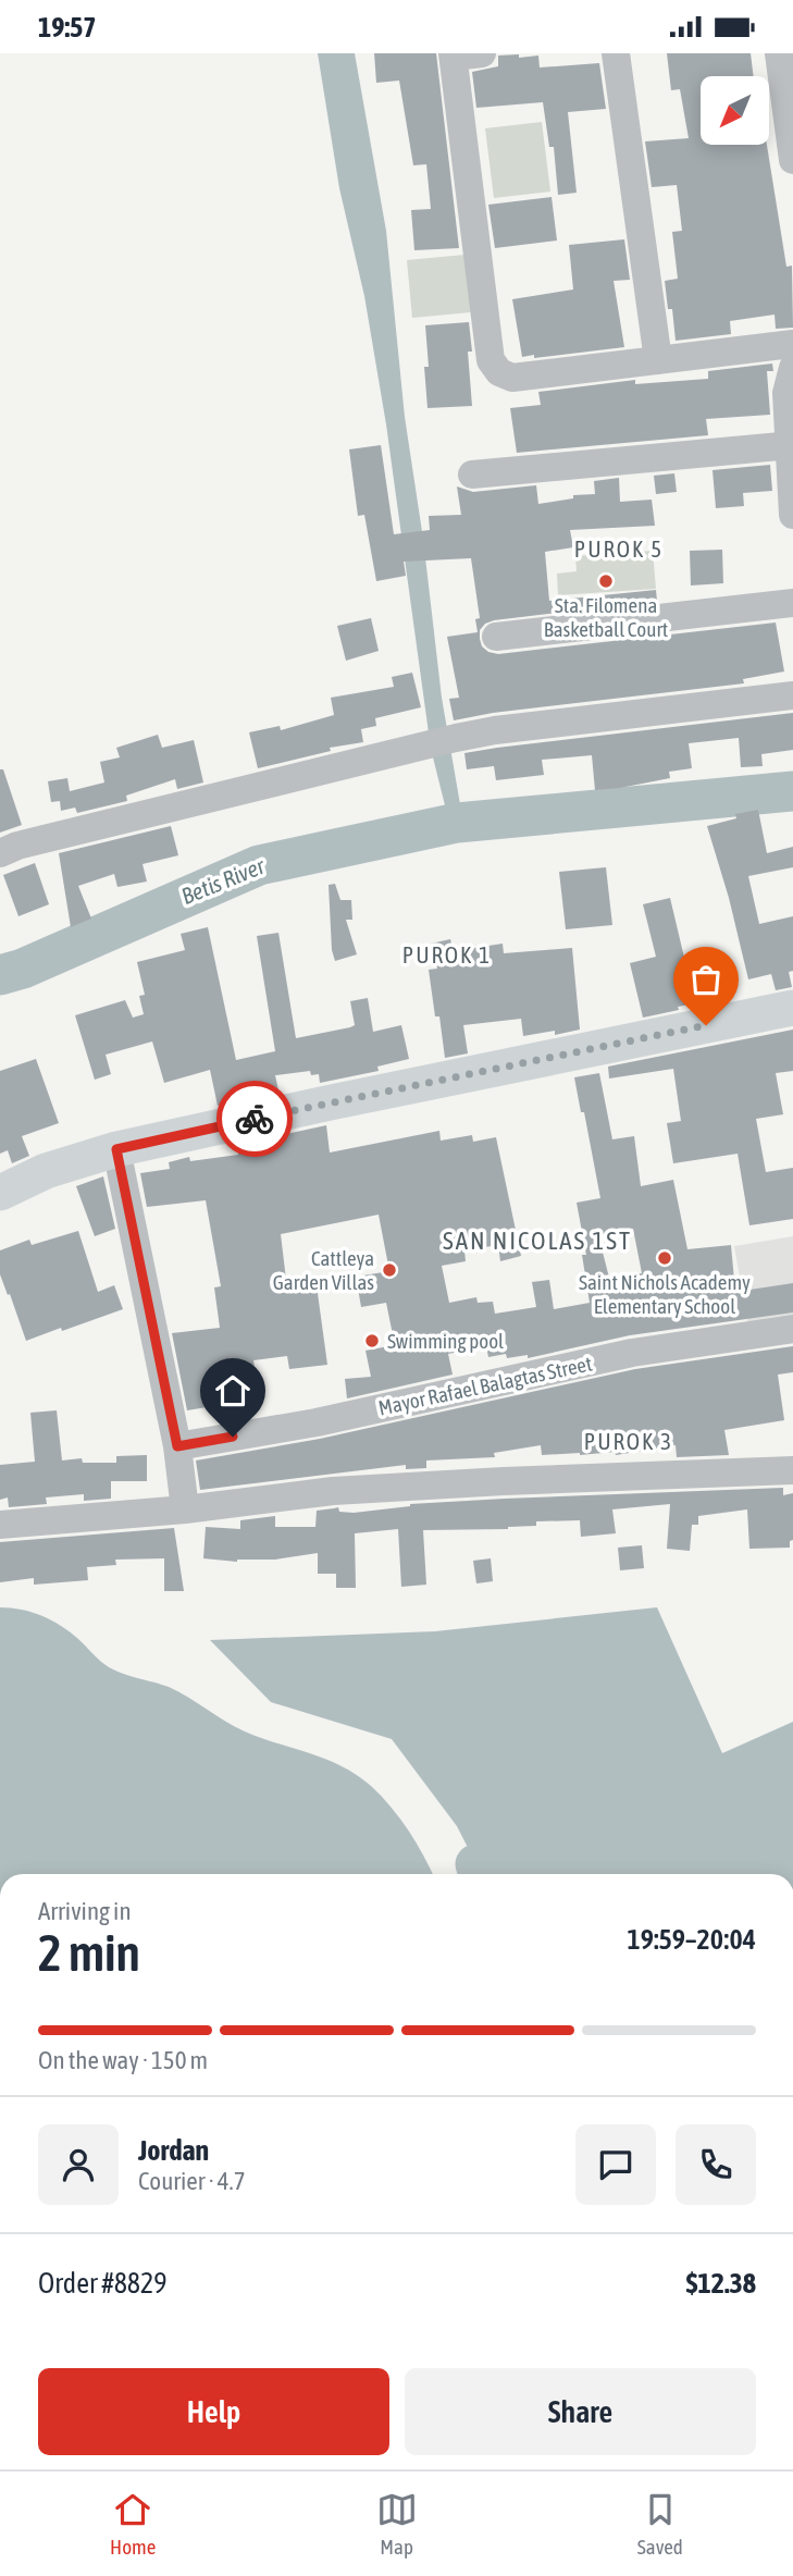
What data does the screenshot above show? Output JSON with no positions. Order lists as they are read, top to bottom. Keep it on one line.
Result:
{"streets":{"street":["Mayor Rafael Balagtas Street"]},"districts":["PUROK 5","PUROK 1","SAN NICOLAS 1ST","PUROK 3"],"water":["Betis River"],"places":["Sta. Filomena Basketball Court","Saint Nichols Academy Elementary School","Cattleya Garden Villas","Swimming pool"],"north":"bottom left","page":{"status":"19:57","heading":["2 min","Arriving in","19:59–20:04"],"panel":["Jordan","Courier · 4.7","Order #8829","$12.38"],"bar":"On the way · 150 m","buttons":["Help","Share"],"tabs":["Home","Map","Saved"]}}
